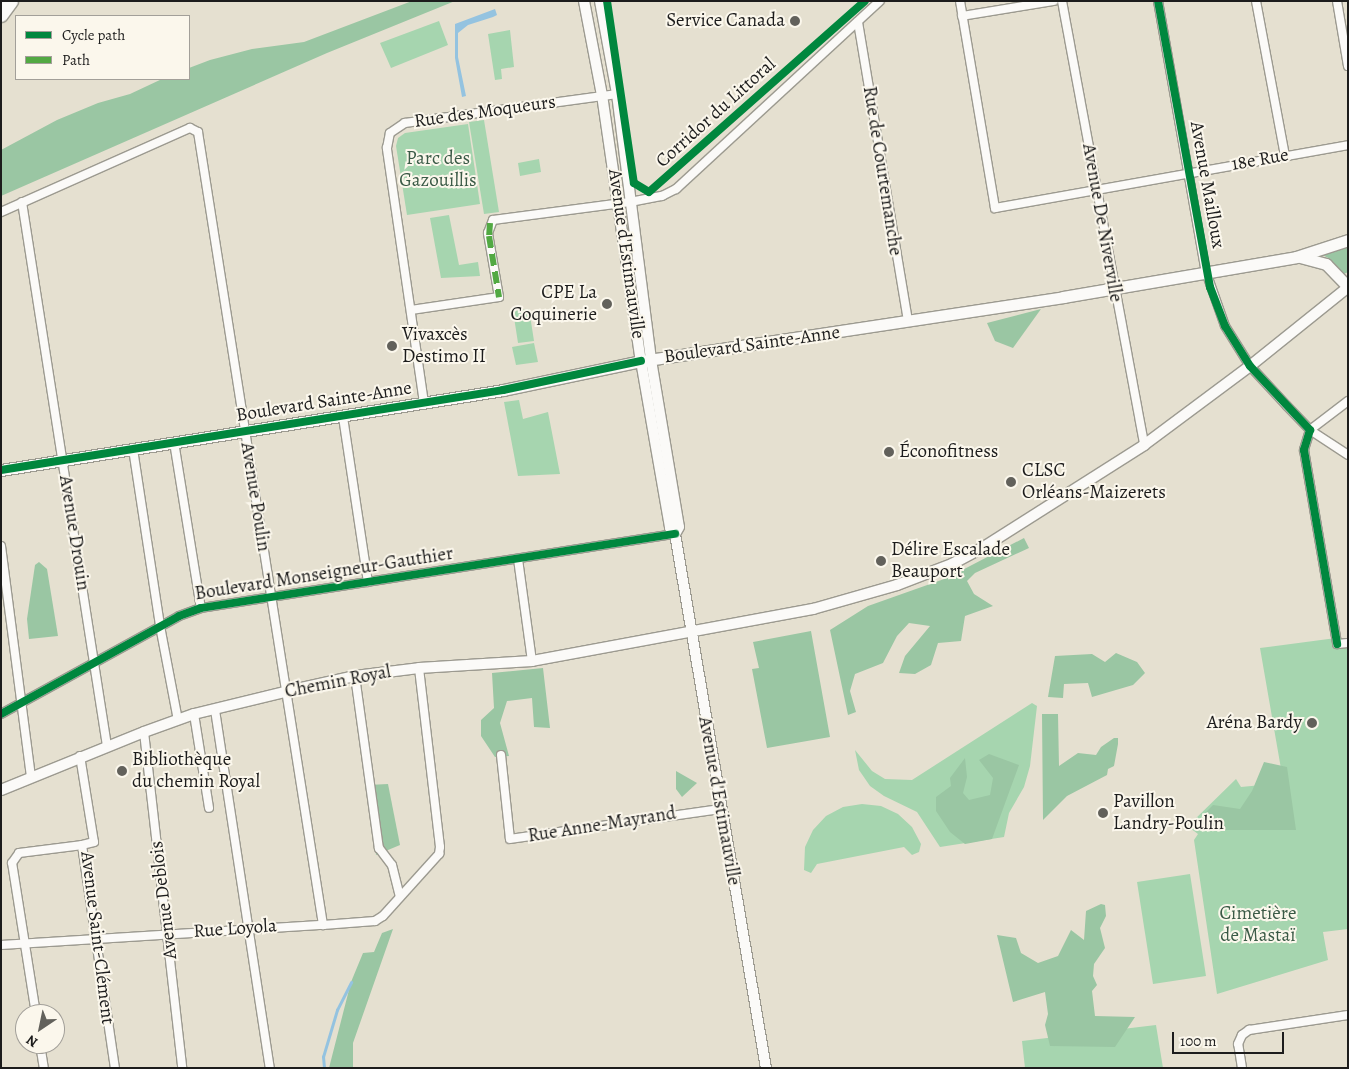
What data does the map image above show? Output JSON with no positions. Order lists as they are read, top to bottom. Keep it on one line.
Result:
{"streets":{"main road":["Avenue d'Estimauville","Boulevard Sainte-Anne","Chemin Royal"],"street":["Rue des Moqueurs","18e Rue","Rue de Courtemanche","Avenue Mailloux","Avenue De Niverville","Avenue Poulin","Avenue Drouin","Boulevard Monseigneur-Gauthier","Rue Anne-Mayrand","Avenue Deblois","Rue Loyola","Avenue Saint-Clément"],"cycle path":["Corridor du Littoral"]},"crossings":[["Rue des Moqueurs","Avenue d'Estimauville"],["Rue des Moqueurs","Boulevard Sainte-Anne"],["18e Rue","Avenue Mailloux"],["18e Rue","Avenue De Niverville"],["Rue de Courtemanche","Boulevard Sainte-Anne"],["Avenue Mailloux","Boulevard Sainte-Anne"],["Avenue Mailloux","Chemin Royal"],["Avenue De Niverville","Boulevard Sainte-Anne"],["Avenue De Niverville","Chemin Royal"],["Avenue d'Estimauville","Boulevard Sainte-Anne"],["Avenue d'Estimauville","Boulevard Monseigneur-Gauthier"],["Avenue d'Estimauville","Chemin Royal"],["Avenue d'Estimauville","Rue Anne-Mayrand"],["Boulevard Sainte-Anne","Avenue Poulin"],["Boulevard Sainte-Anne","Avenue Drouin"],["Boulevard Sainte-Anne","Chemin Royal"],["Avenue Poulin","Avenue Drouin"],["Avenue Poulin","Boulevard Monseigneur-Gauthier"],["Avenue Poulin","Chemin Royal"],["Avenue Poulin","Rue Loyola"],["Avenue Drouin","Boulevard Monseigneur-Gauthier"],["Avenue Drouin","Chemin Royal"],["Chemin Royal","Avenue Deblois"],["Chemin Royal","Rue Loyola"],["Chemin Royal","Avenue Saint-Clément"],["Avenue Deblois","Rue Loyola"],["Rue Loyola","Avenue Saint-Clément"]],"parks":["Parc des Gazouillis","Cimetière de Mastaï"],"places":["Service Canada","CPE La Coquinerie","Vivaxcès Destimo II","Éconofitness","CLSC Orléans-Maizerets","Délire Escalade Beauport","Aréna Bardy","Bibliothèque du chemin Royal","Pavillon Landry-Poulin"],"legend":["Cycle path","Path"],"scale_bar":"100 m","north":"bottom left"}
